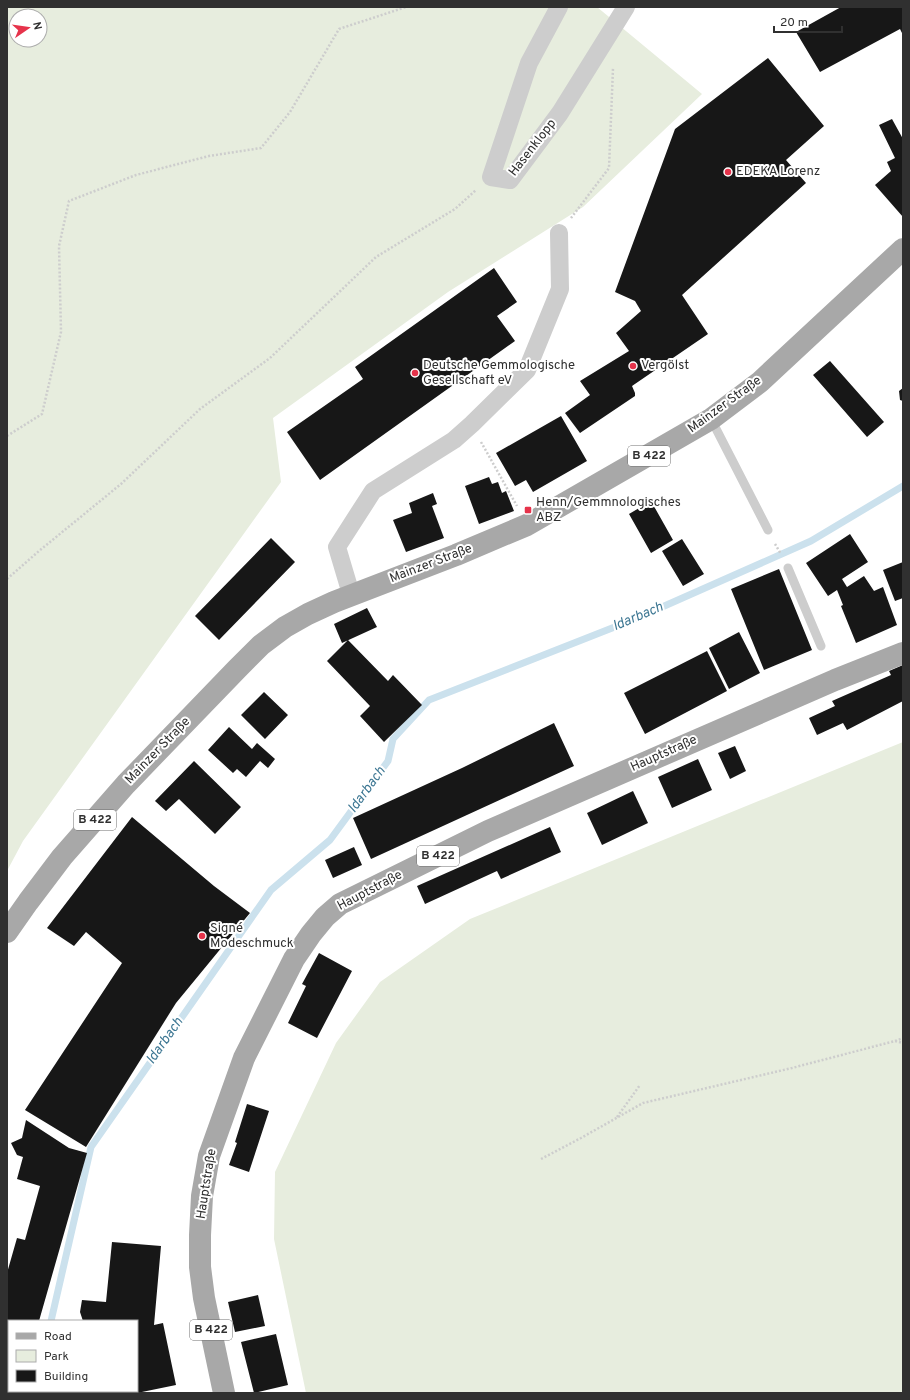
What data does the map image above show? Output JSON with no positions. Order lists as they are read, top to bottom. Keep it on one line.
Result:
{"streets":{"main road":["Mainzer Straße","B 422","Hauptstraße"],"street":["Hasenklopp"]},"water":["Idarbach"],"places":{"other":["EDEKA Lorenz","Vergölst","Deutsche Gemmologische Gesellschaft eV","Signé Modeschmuck"],"transit":["Henn/Gemmnologisches ABZ"]},"legend":["Road","Park","Building"],"scale_bar":"20 m","north":"right"}
